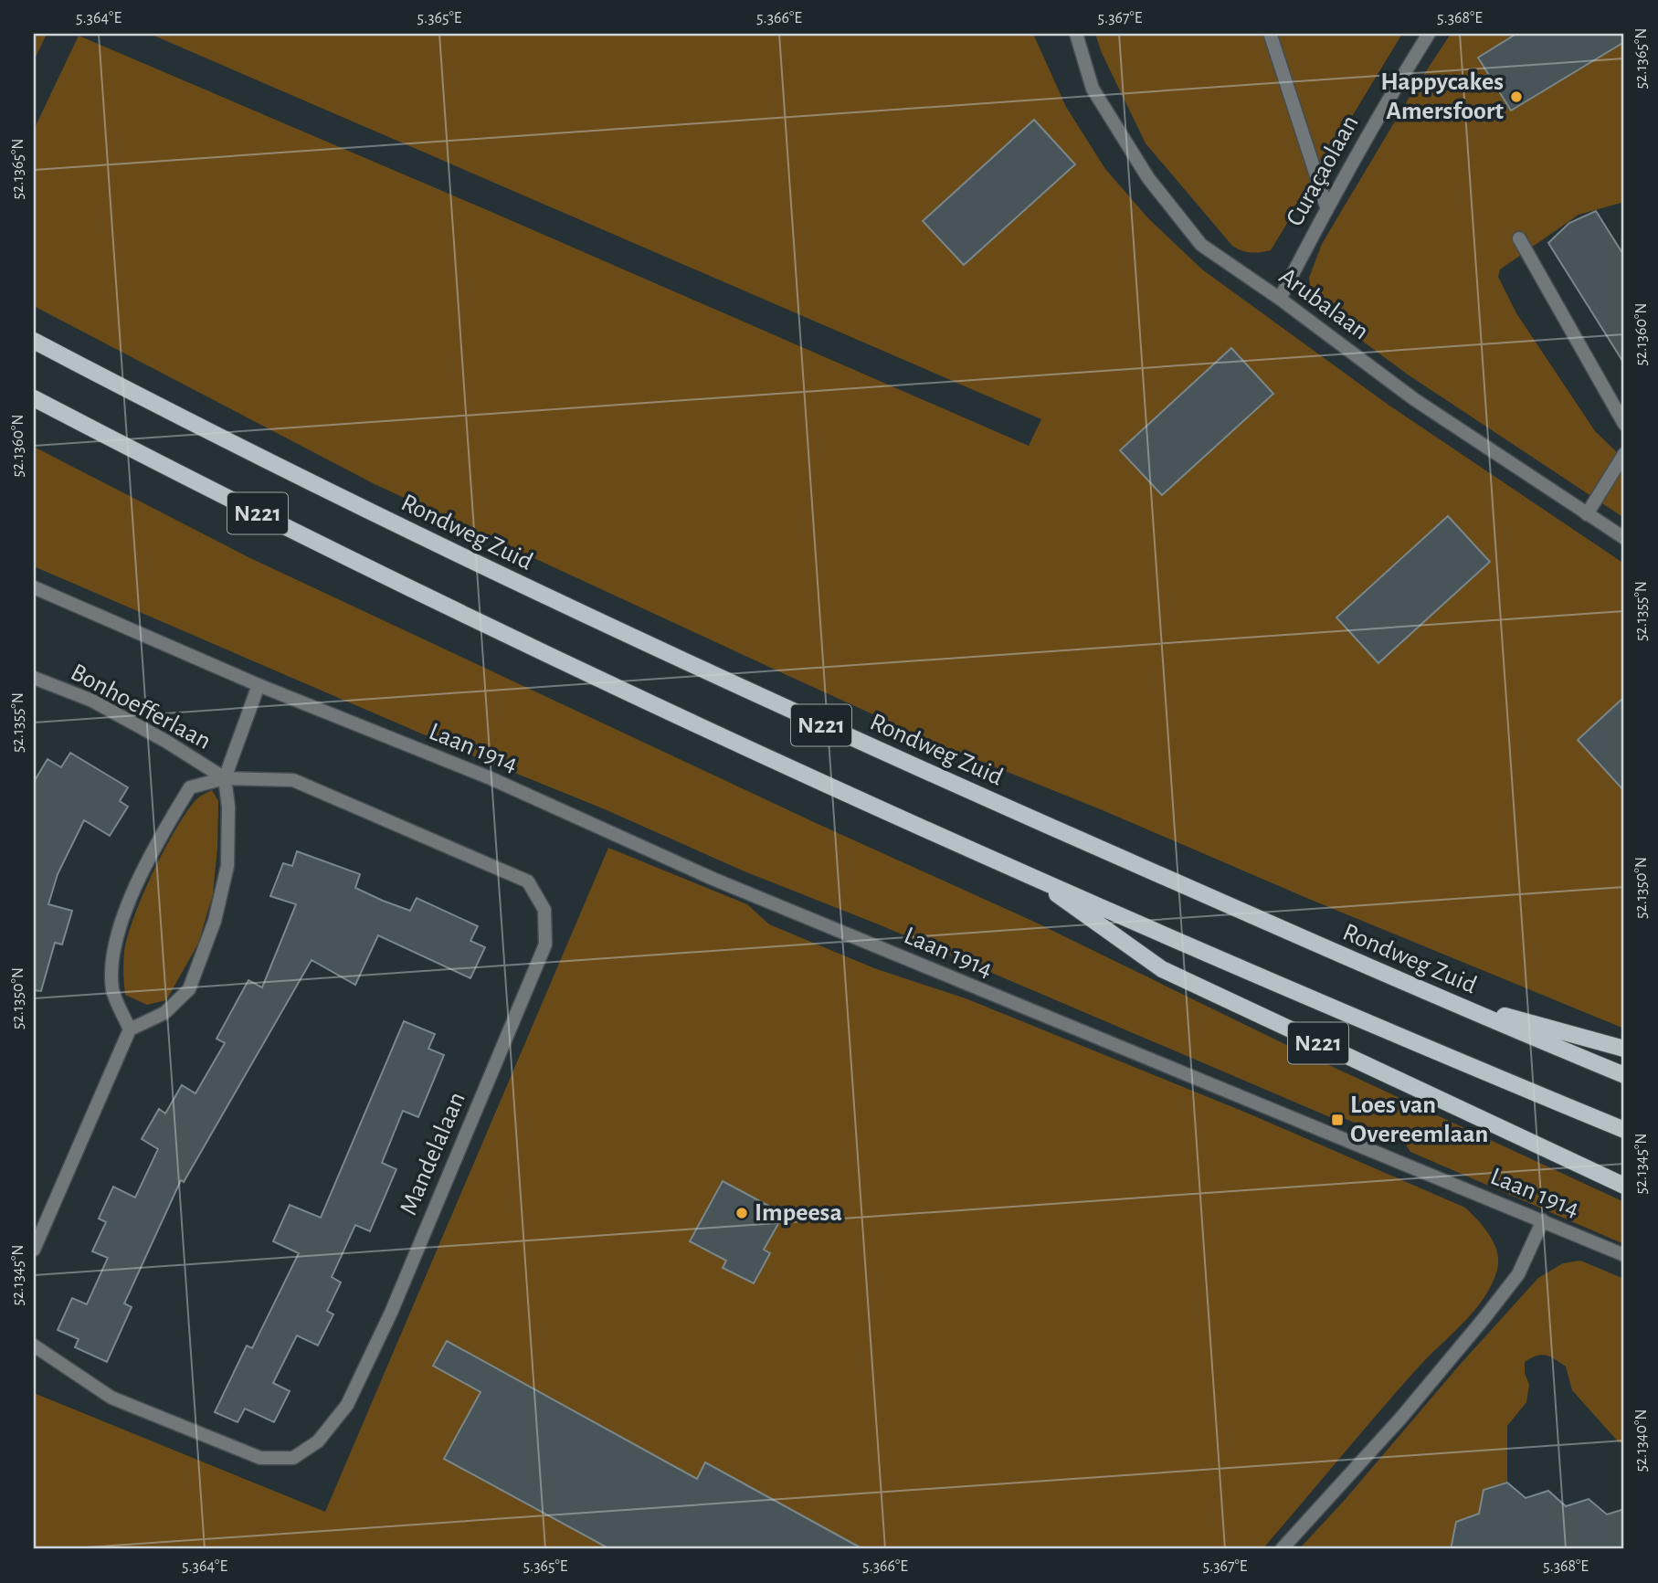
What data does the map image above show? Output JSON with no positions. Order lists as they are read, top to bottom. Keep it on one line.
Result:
{"streets":{"main road":["N221","Rondweg Zuid"],"street":["Curaçaolaan","Arubalaan","Bonhoefferlaan","Laan 1914","Mandelalaan"]},"crossings":[["Curaçaolaan","Arubalaan"],["N221","Rondweg Zuid"],["Bonhoefferlaan","Mandelalaan"]],"places":{"other":["Happycakes Amersfoort","Impeesa"],"transit":["Loes van Overeemlaan"]},"coordinates":["5.364°E","5.365°E","5.366°E","5.367°E","5.368°E","52.1365°N","52.1360°N","52.1355°N","52.1350°N","52.1345°N","52.1340°N"]}
